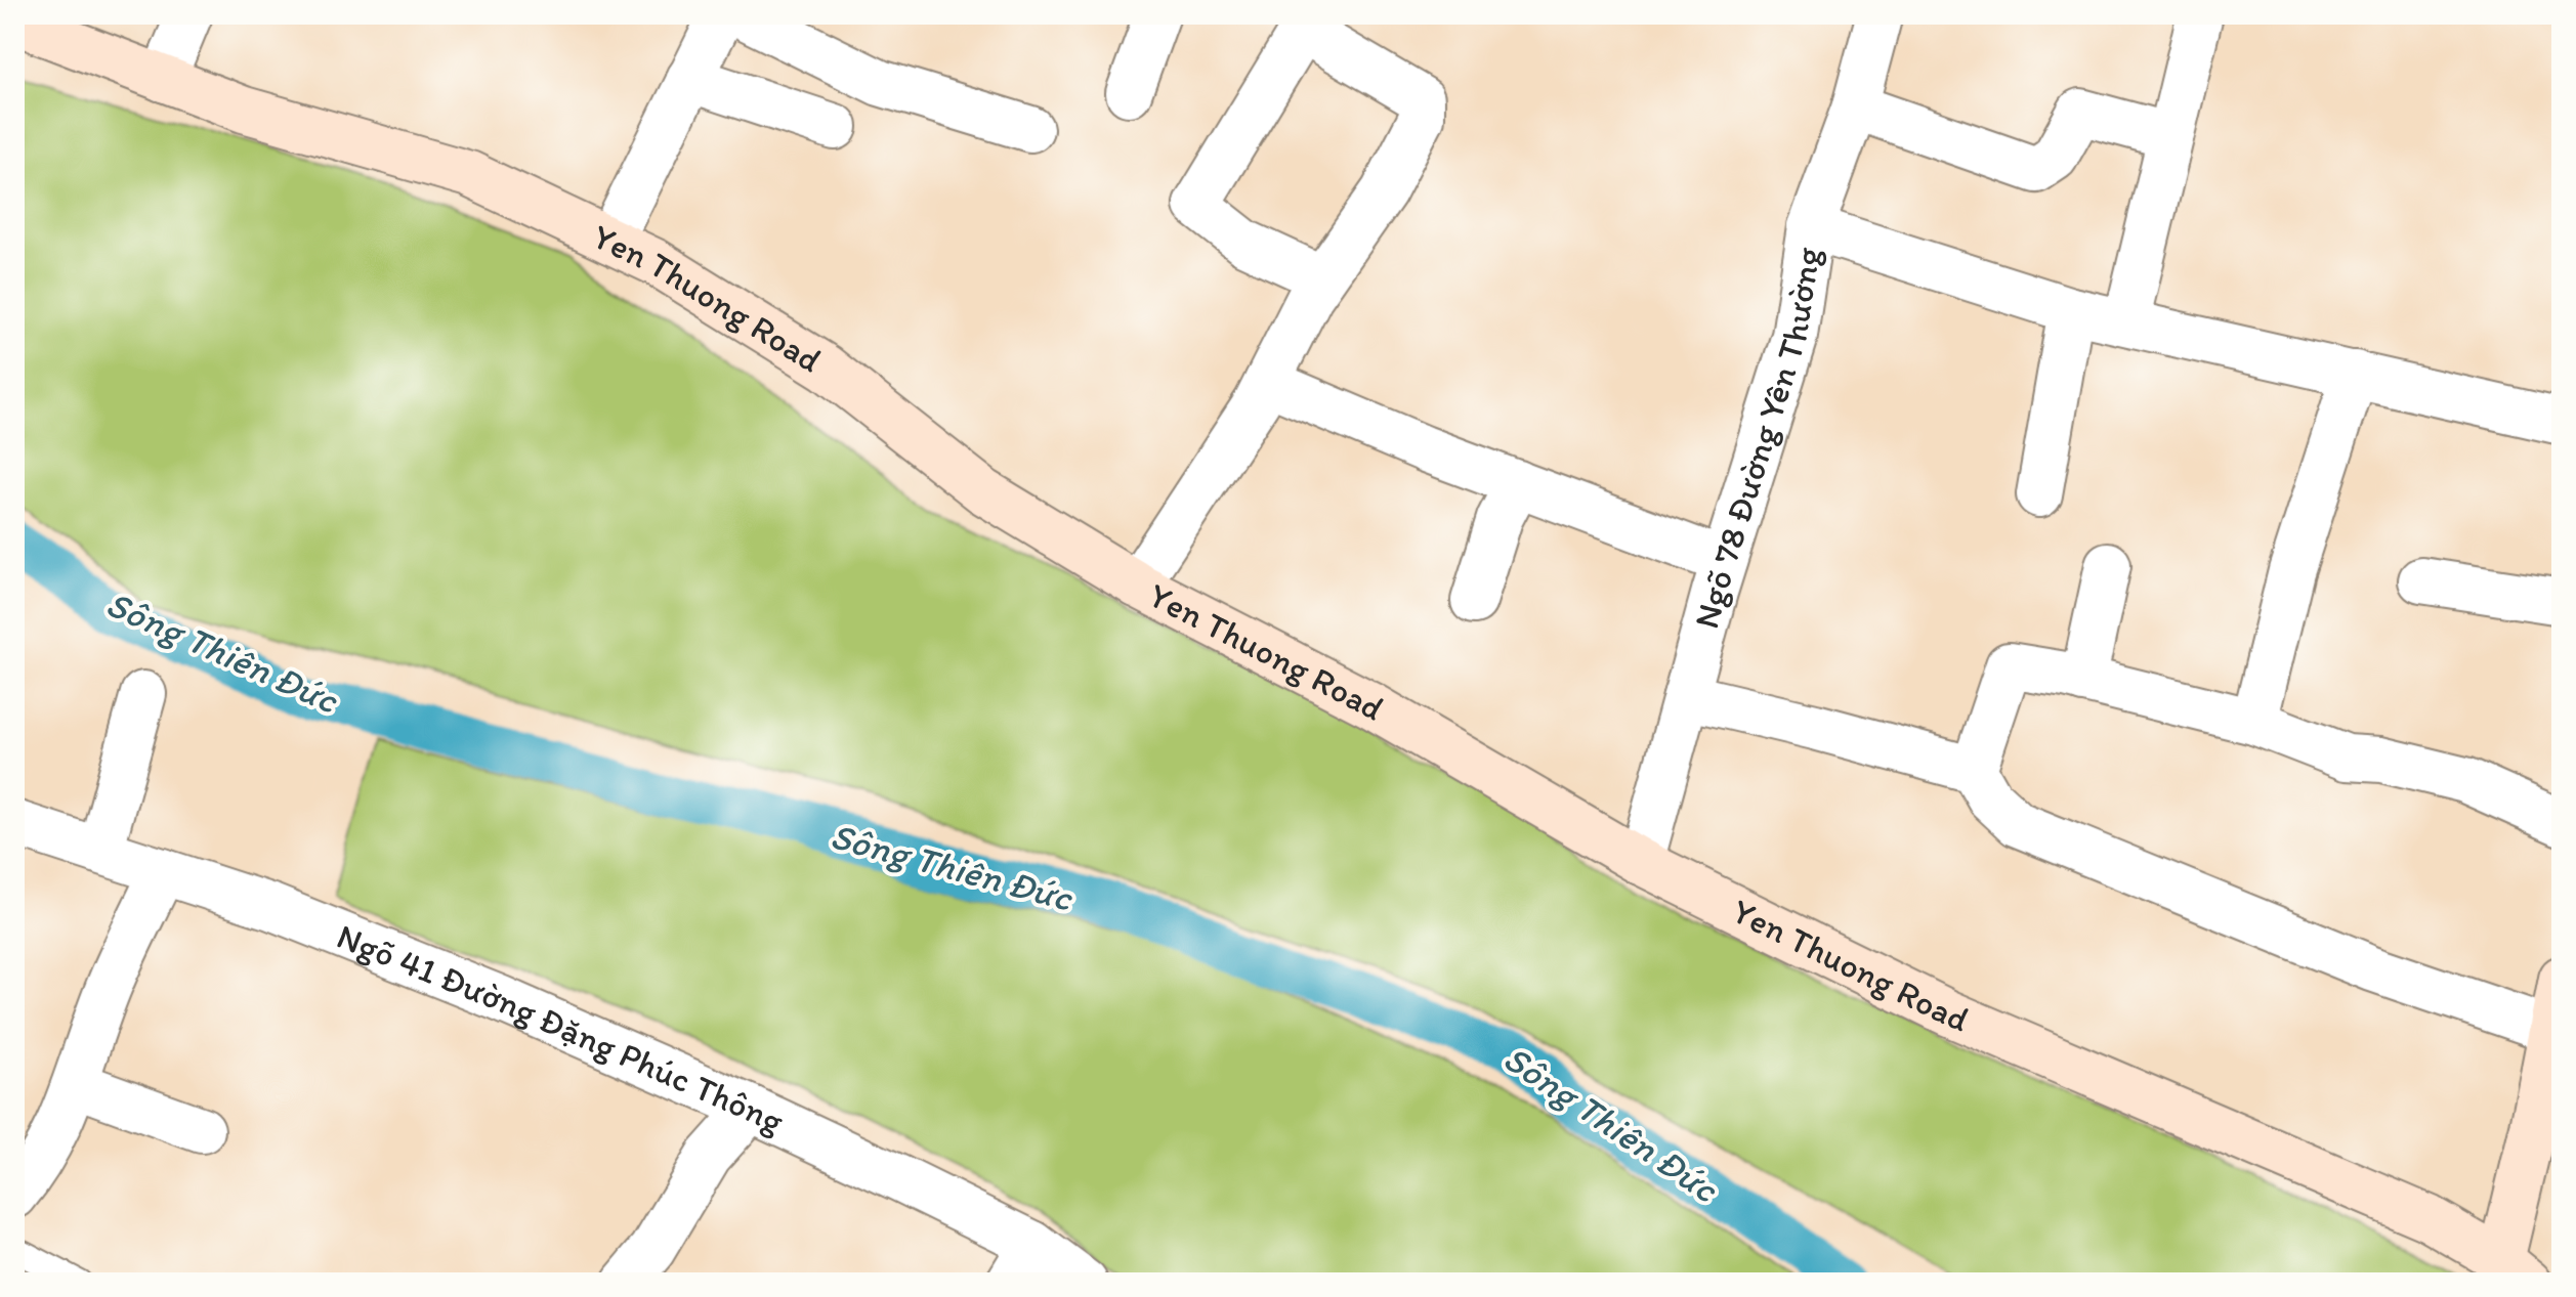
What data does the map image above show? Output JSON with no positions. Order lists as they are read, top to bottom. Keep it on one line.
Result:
{"streets":{"main road":["Yen Thuong Road"],"street":["Ngõ 78 Đường Yên Thường","Ngõ 41 Đường Đặng Phúc Thông"]},"crossings":[["Yen Thuong Road","Ngõ 78 Đường Yên Thường"]],"water":["Sông Thiên Đức"]}
